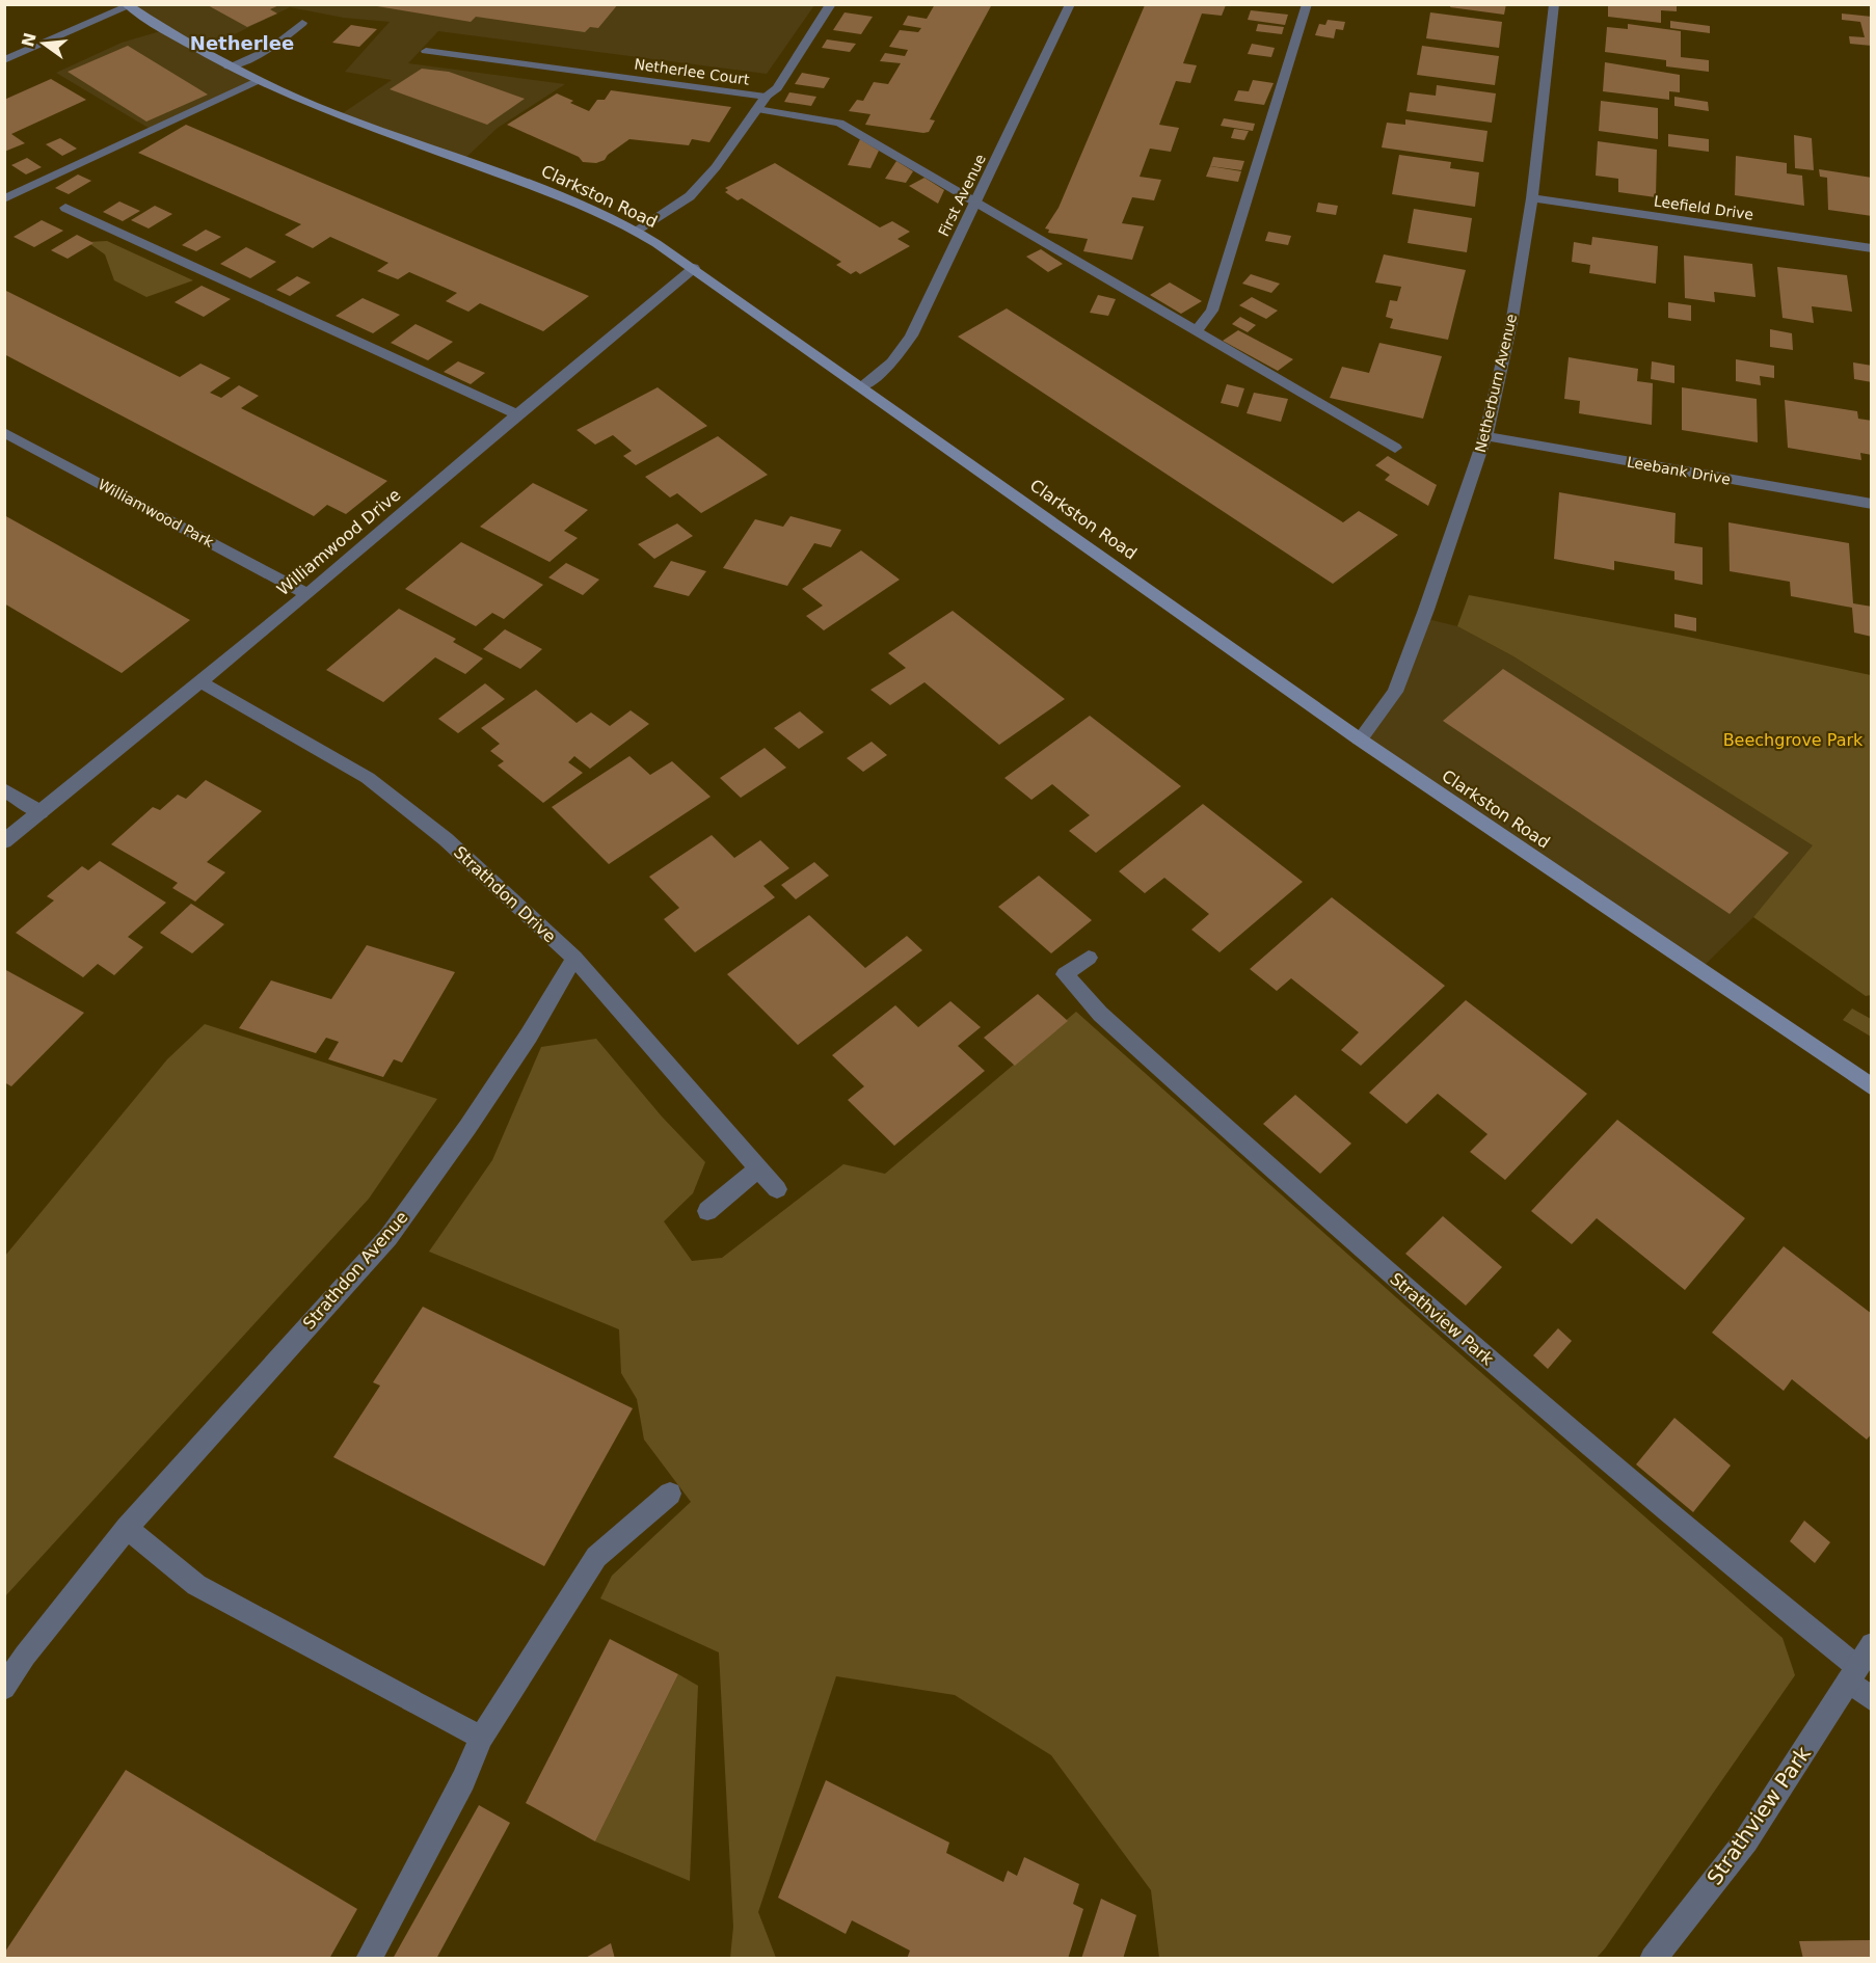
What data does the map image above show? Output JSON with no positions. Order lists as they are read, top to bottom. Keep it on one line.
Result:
{"streets":{"main road":["Clarkston Road"],"street":["Netherlee Court","First Avenue","Leefield Drive","Netherburn Avenue","Leebank Drive","Williamwood Park","Williamwood Drive","Strathdon Drive","Strathdon Avenue","Strathview Park"]},"crossings":[["Netherlee Court","Clarkston Road"],["First Avenue","Clarkston Road"],["Clarkston Road","Netherburn Avenue"],["Clarkston Road","Williamwood Drive"],["Leefield Drive","Netherburn Avenue"],["Netherburn Avenue","Leebank Drive"],["Williamwood Park","Williamwood Drive"],["Williamwood Drive","Strathdon Drive"],["Strathdon Drive","Strathdon Avenue"]],"districts":["Netherlee"],"parks":["Beechgrove Park"],"north":"left"}
